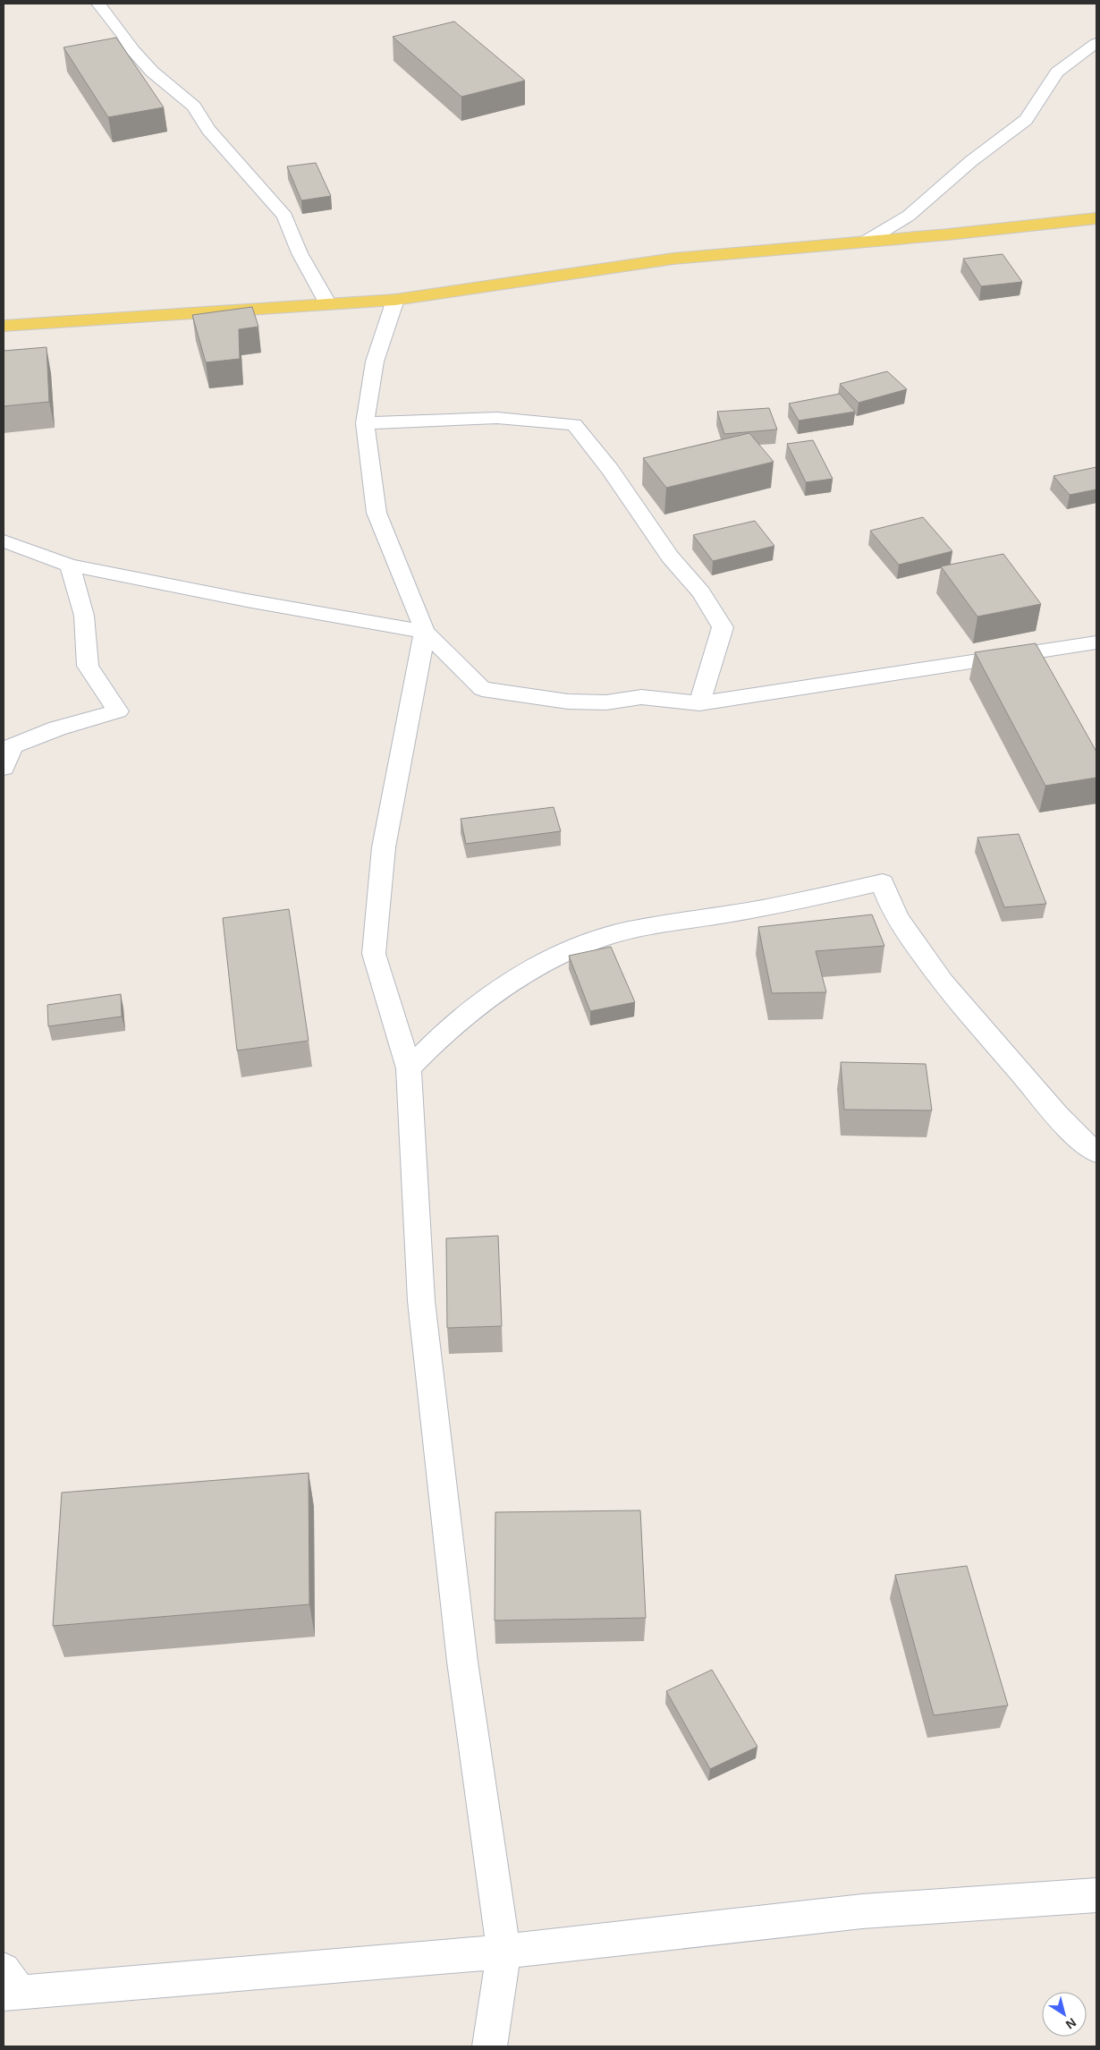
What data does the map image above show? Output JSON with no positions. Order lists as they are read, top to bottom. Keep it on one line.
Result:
{"north":"bottom right"}
